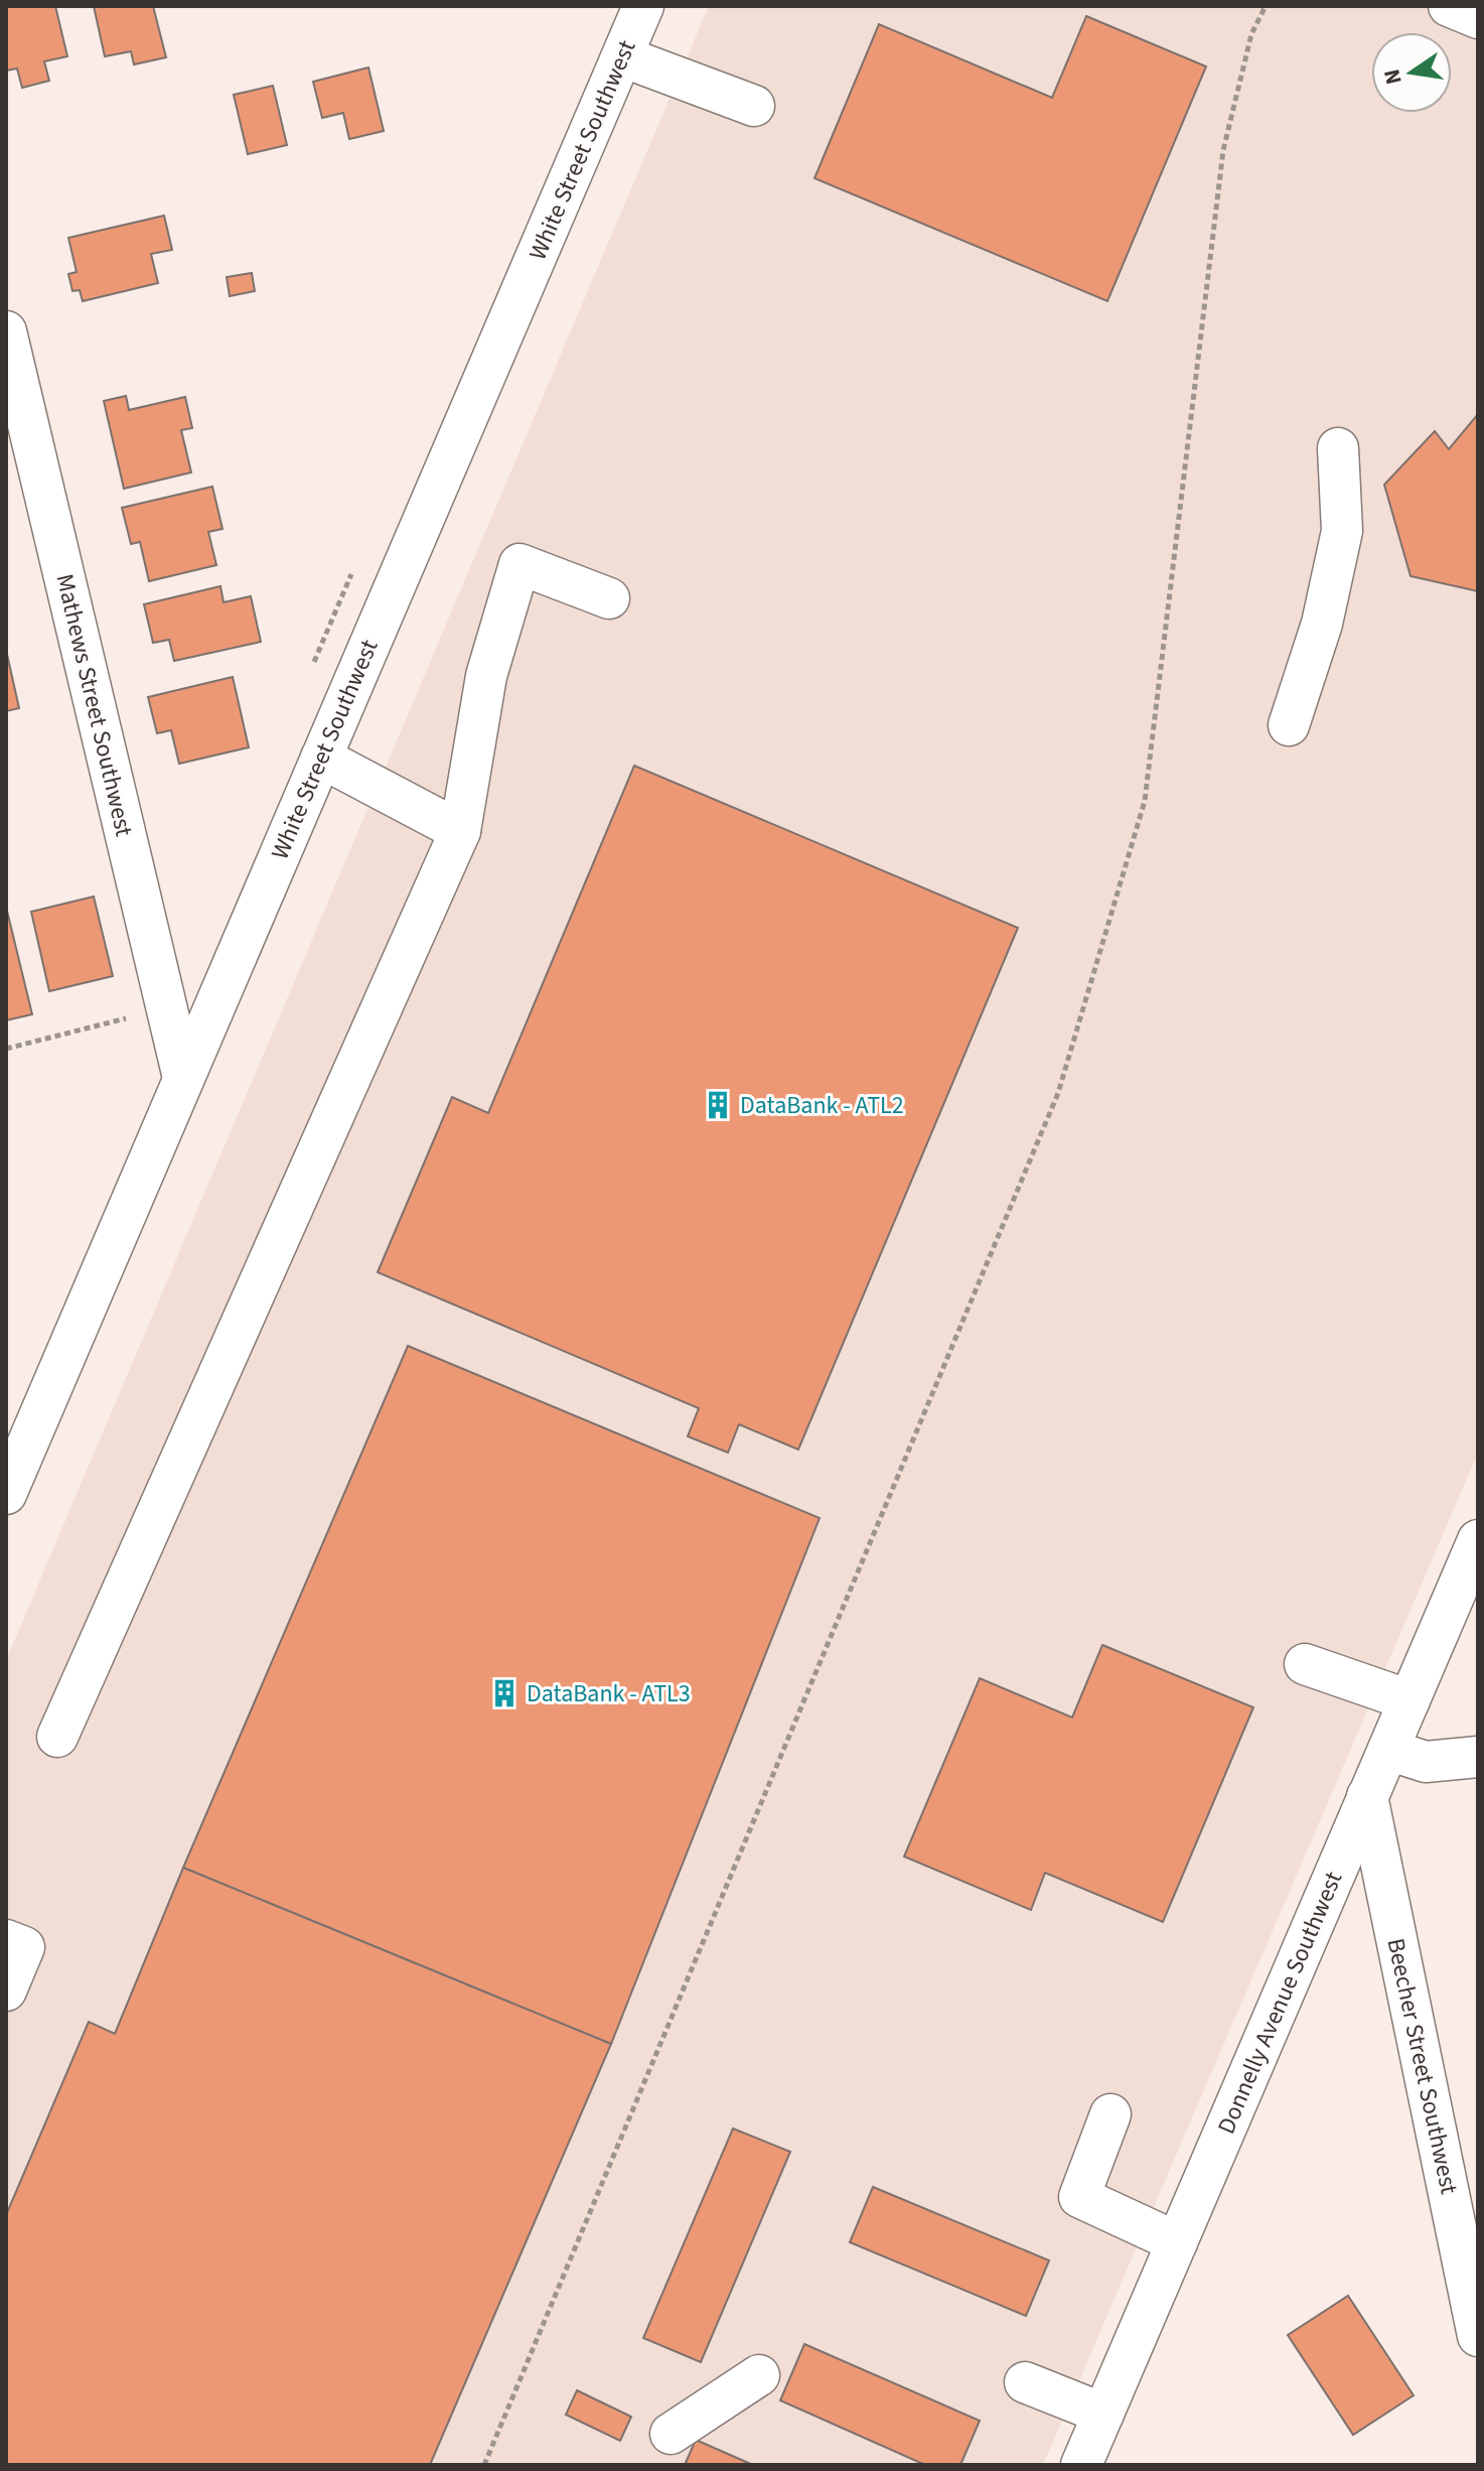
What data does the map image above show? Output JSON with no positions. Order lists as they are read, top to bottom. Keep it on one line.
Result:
{"streets":{"street":["White Street Southwest","Mathews Street Southwest","Donnelly Avenue Southwest","Beecher Street Southwest"]},"crossings":[["White Street Southwest","Mathews Street Southwest"],["Donnelly Avenue Southwest","Beecher Street Southwest"]],"places":{"building":["DataBank - ATL2","DataBank - ATL3"]},"north":"left"}
